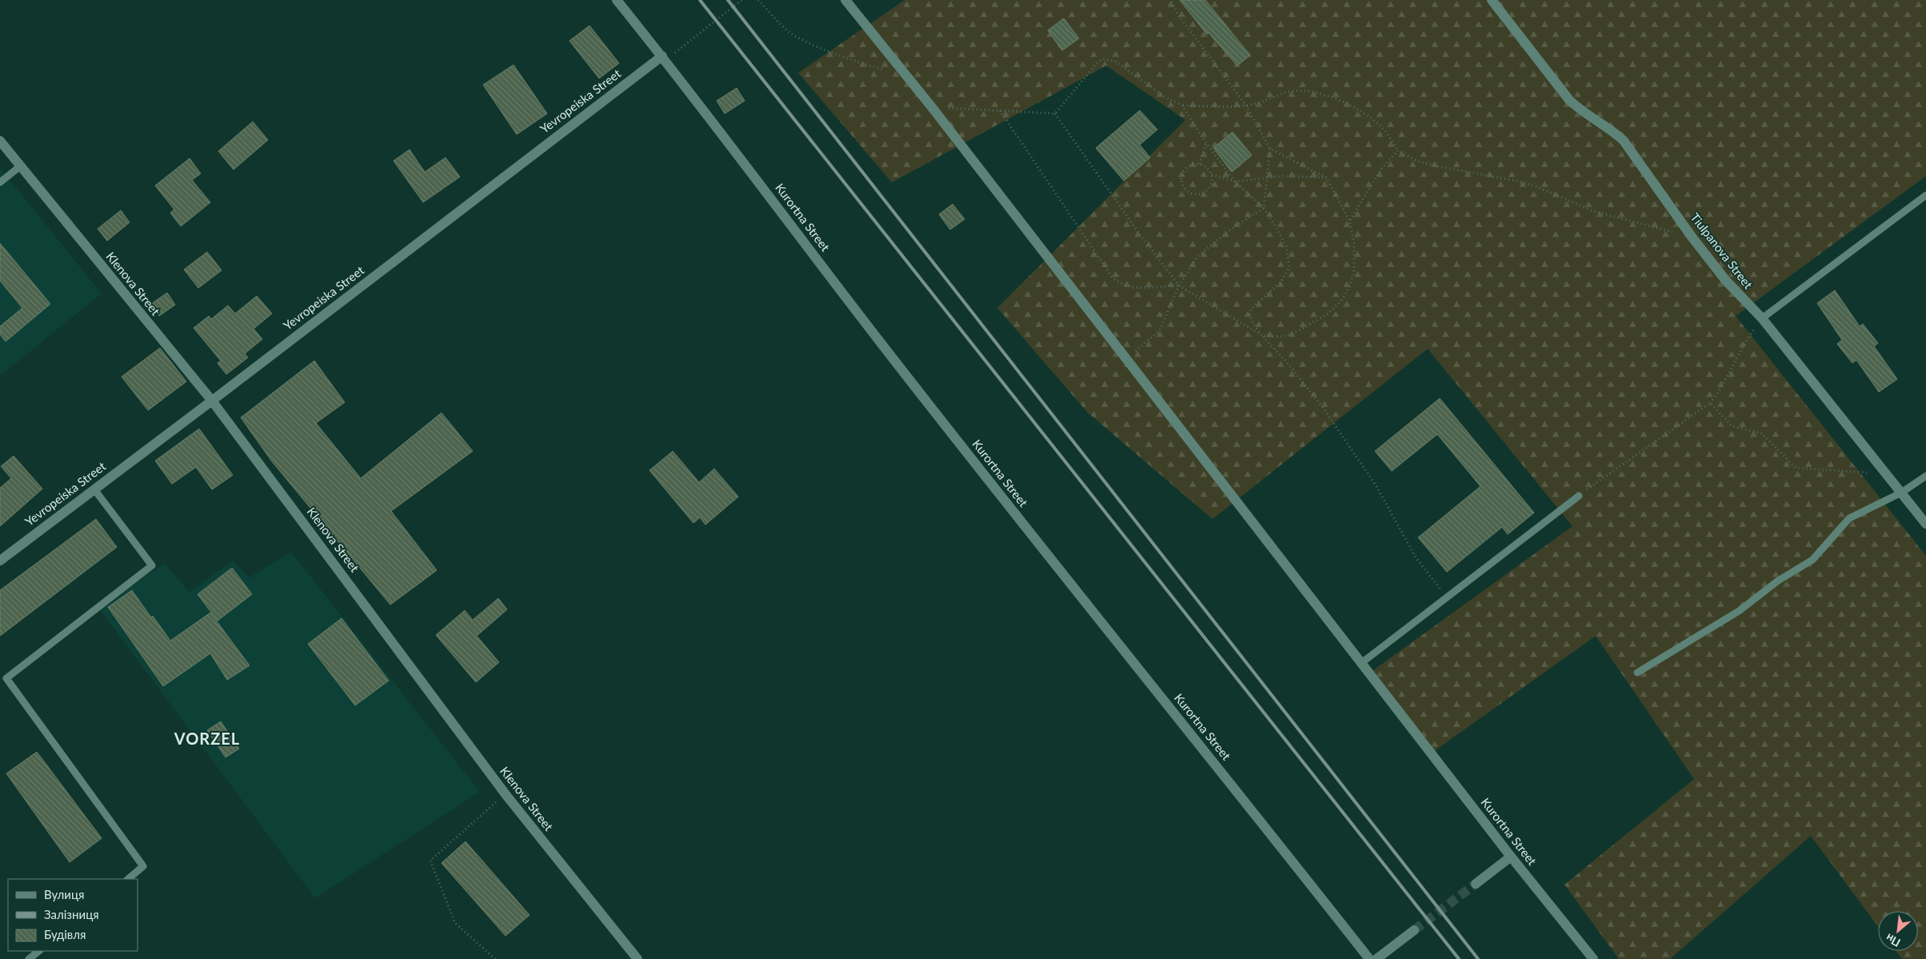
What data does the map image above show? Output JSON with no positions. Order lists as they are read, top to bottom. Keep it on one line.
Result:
{"streets":{"street":["Yevropeiska Street","Kurortna Street","Tiulpanova Street","Klenova Street"]},"crossings":[["Yevropeiska Street","Kurortna Street"],["Yevropeiska Street","Klenova Street"]],"districts":["VORZEL"],"legend":["Вулиця","Залізниця","Будівля"],"north":"bottom left"}
